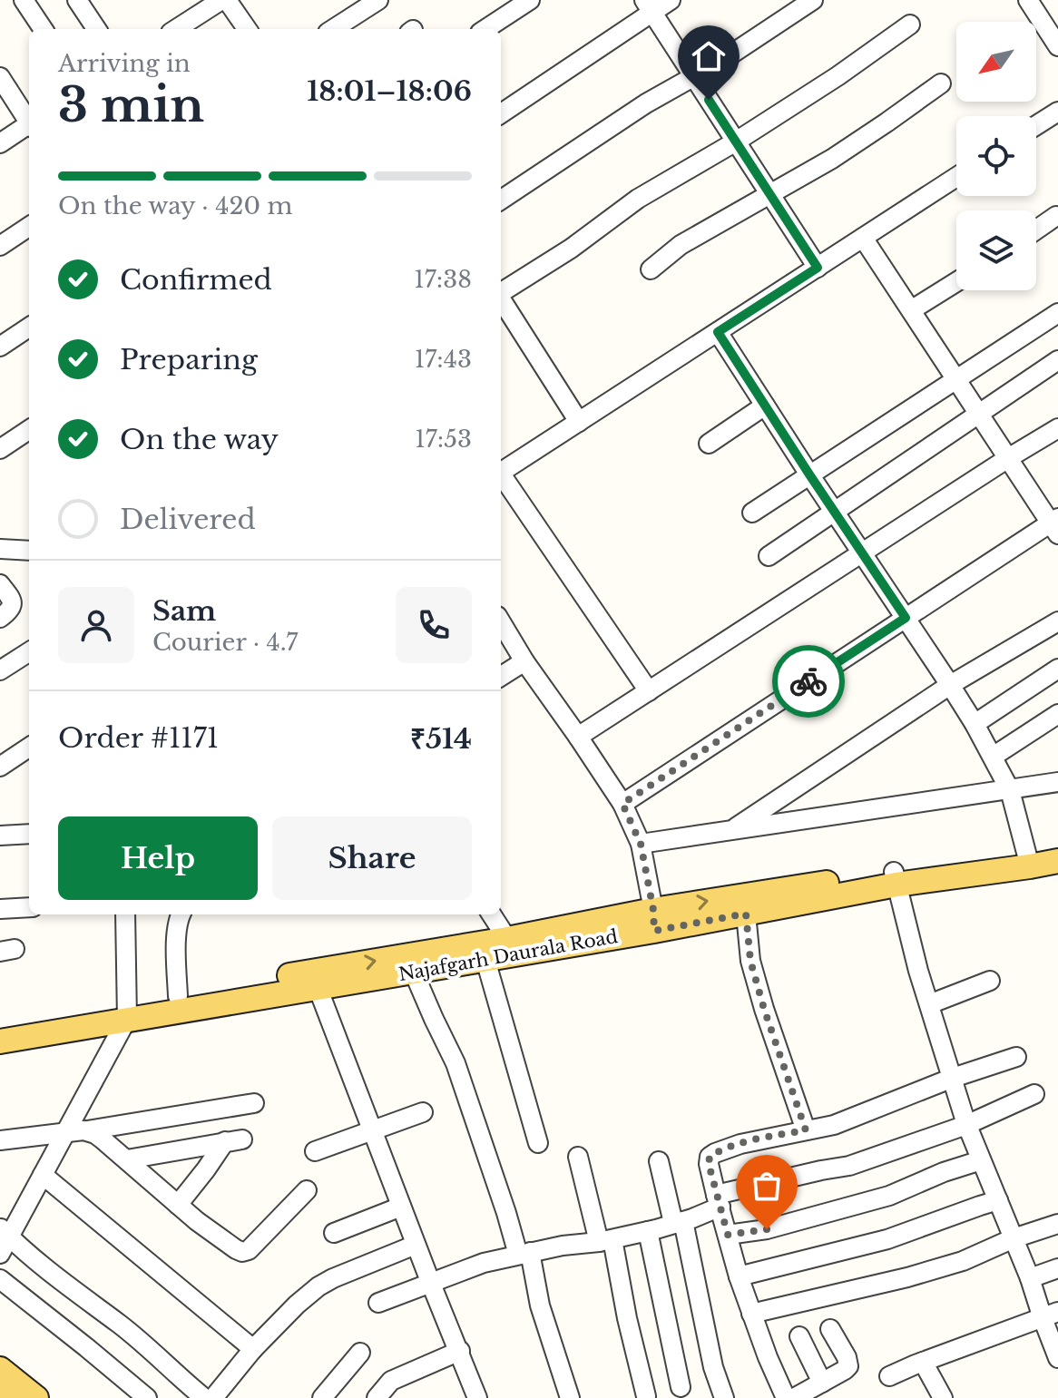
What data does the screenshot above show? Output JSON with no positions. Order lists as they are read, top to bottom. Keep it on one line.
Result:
{"streets":{"main road":["Najafgarh Daurala Road"]},"north":"bottom left","page":{"heading":["3 min","Arriving in","18:01–18:06"],"panel":["Sam","Courier · 4.7","Order #1171","₹514"],"bar":"On the way · 420 m","list":[["Confirmed","17:38"],["Preparing","17:43"],["On the way","17:53"],"Delivered"],"buttons":["Help","Share"]}}
